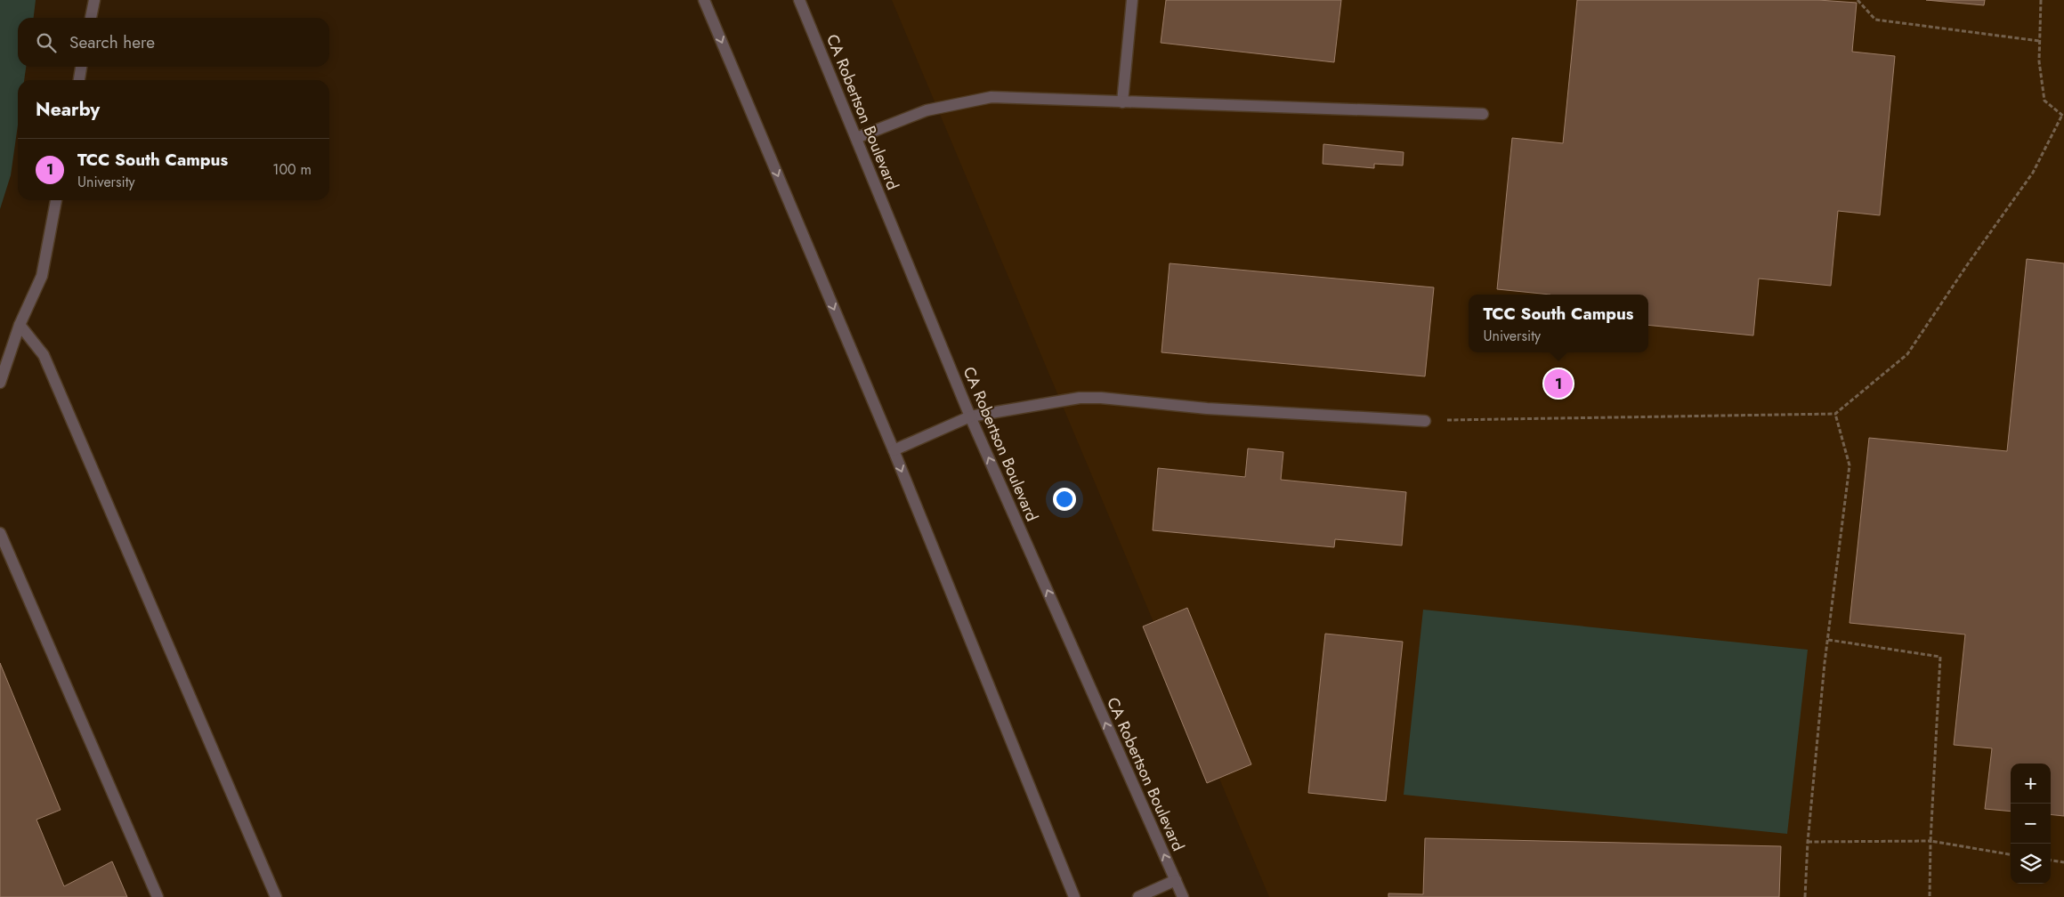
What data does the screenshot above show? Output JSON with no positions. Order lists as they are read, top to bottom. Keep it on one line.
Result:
{"streets":{"street":["CA Robertson Boulevard"]},"page":{"search":"Search here","heading":"Nearby","list":[{"mark":"1","name":"TCC South Campus","note":"University","value":"100 m"}],"popup":["TCC South Campus","University"],"pins":"1","map_buttons":["+","−"]}}
